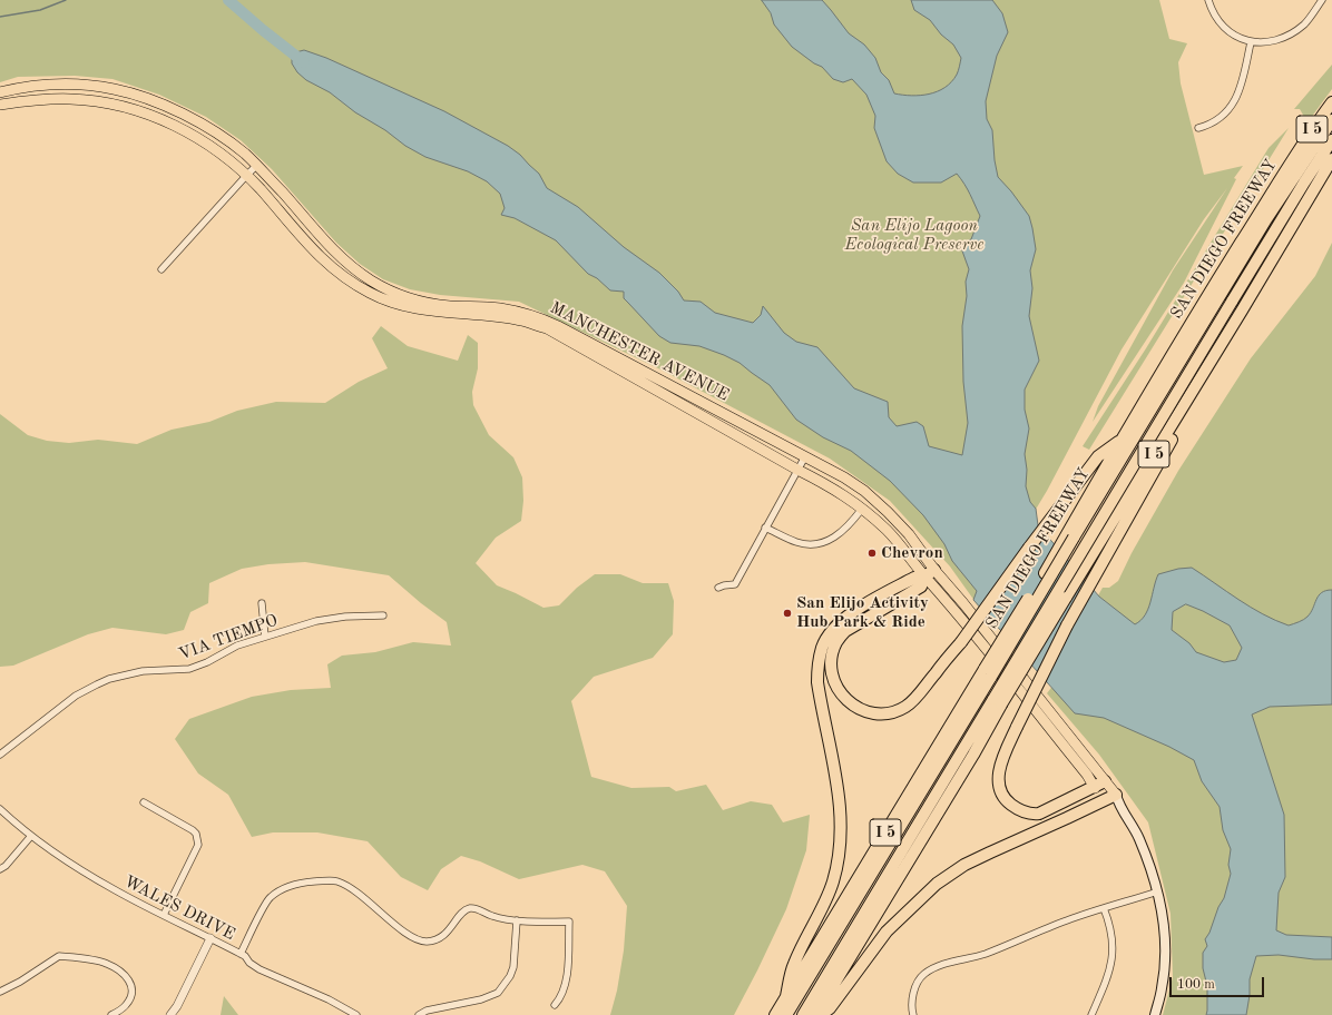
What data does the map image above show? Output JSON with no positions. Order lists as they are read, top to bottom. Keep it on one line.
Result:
{"streets":{"highway":["I 5","SAN DIEGO FREEWAY"],"main road":["MANCHESTER AVENUE"],"street":["VIA TIEMPO","WALES DRIVE"]},"parks":["San Elijo Lagoon Ecological Preserve"],"places":["Chevron","San Elijo Activity Hub Park & Ride"],"scale_bar":"100 m"}
